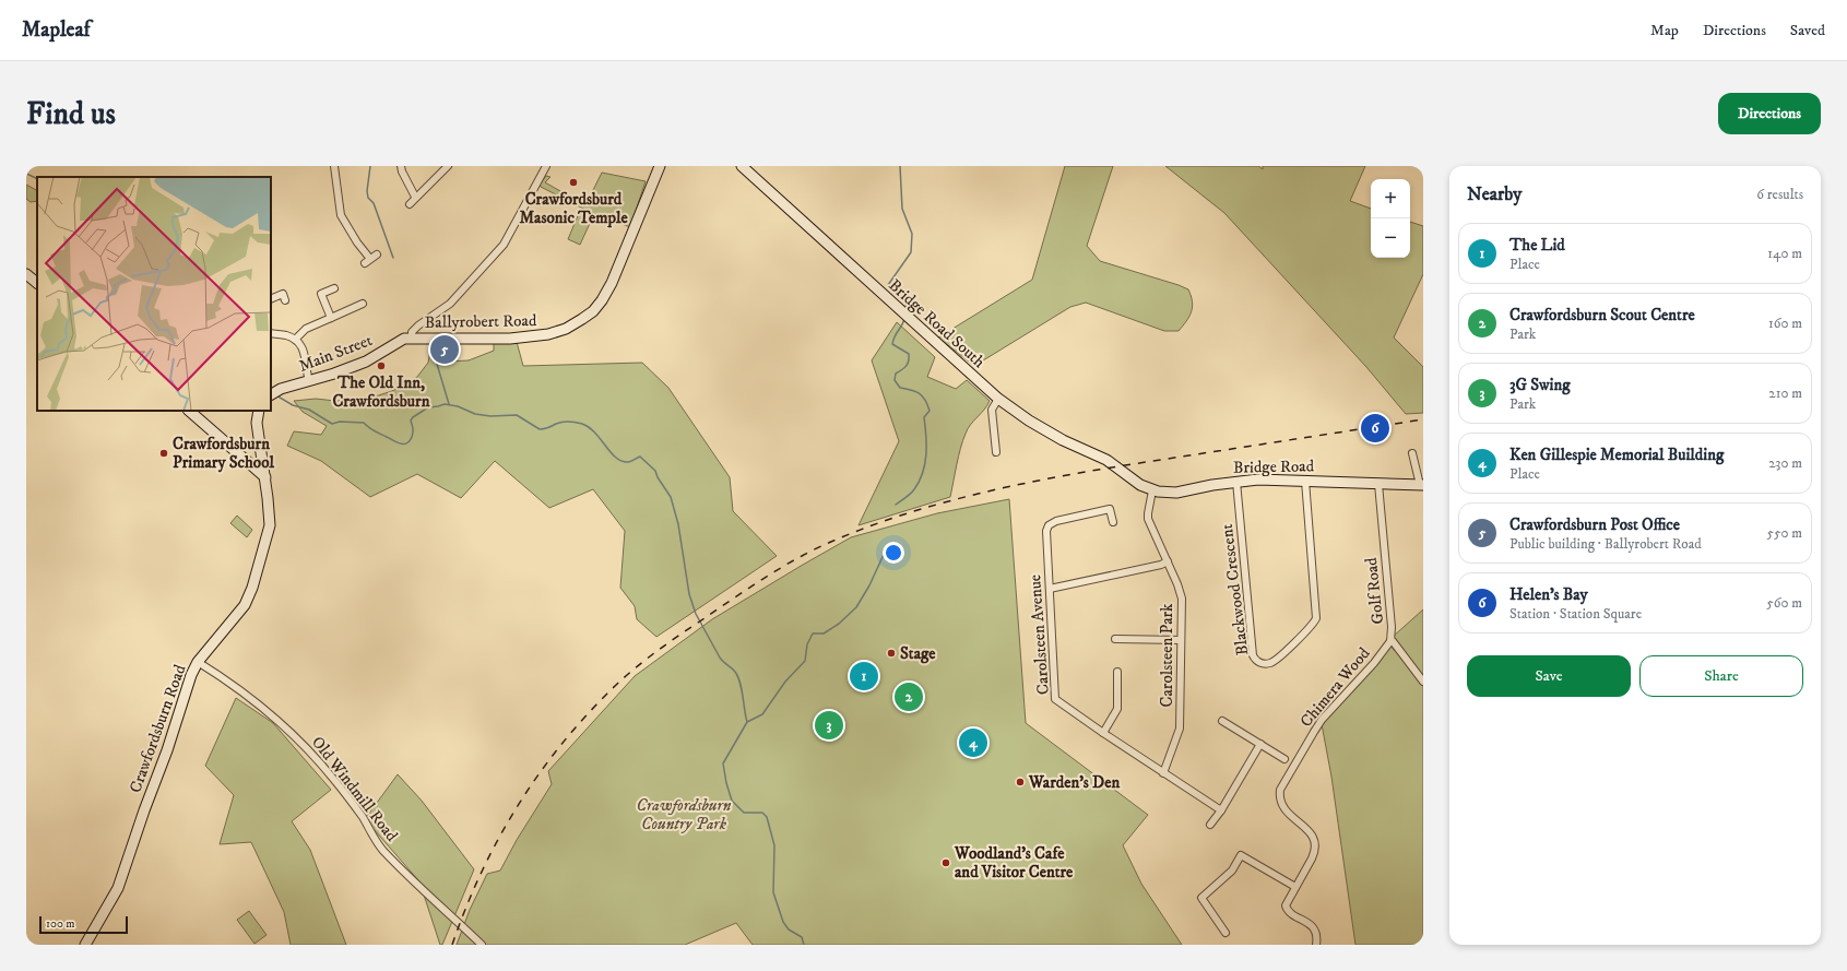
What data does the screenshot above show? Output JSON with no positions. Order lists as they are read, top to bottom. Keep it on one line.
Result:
{"streets":{"main road":["Ballyrobert Road","Bridge Road South","Main Street","Bridge Road","Crawfordsburn Road"],"street":["Blackwood Crescent","Golf Road","Carolsteen Avenue","Carolsteen Park","Chimera Wood","Old Windmill Road"]},"crossings":[["Ballyrobert Road","Main Street"],["Bridge Road South","Bridge Road"],["Bridge Road","Blackwood Crescent"],["Bridge Road","Golf Road"],["Bridge Road","Carolsteen Park"],["Golf Road","Chimera Wood"],["Carolsteen Avenue","Carolsteen Park"],["Crawfordsburn Road","Old Windmill Road"]],"parks":["Crawfordsburn Country Park"],"places":["Crawfordsburd Masonic Temple","The Old Inn, Crawfordsburn","Crawfordsburn Primary School","Stage","Warden's Den","Woodland's Cafe and Visitor Centre"],"scale_bar":"100 m","page":{"header":"Mapleaf","nav":["Map","Directions","Saved"],"buttons":["Directions",["Save","Share"]],"title":"Find us","heading":["Nearby","6 results"],"map_buttons":["+","−"],"list":[{"mark":"1","name":"The Lid","note":"Place","value":"140 m"},{"mark":"2","name":"Crawfordsburn Scout Centre","note":"Park","value":"160 m"},{"mark":"3","name":"3G Swing","note":"Park","value":"210 m"},{"mark":"4","name":"Ken Gillespie Memorial Building","note":"Place","value":"230 m"},{"mark":"5","name":"Crawfordsburn Post Office","note":"Public building · Ballyrobert Road","value":"550 m"},{"mark":"6","name":"Helen's Bay","note":"Station · Station Square","value":"560 m"}],"pins":["5","6","1","2","3","4"],"scale":"100 m"}}
